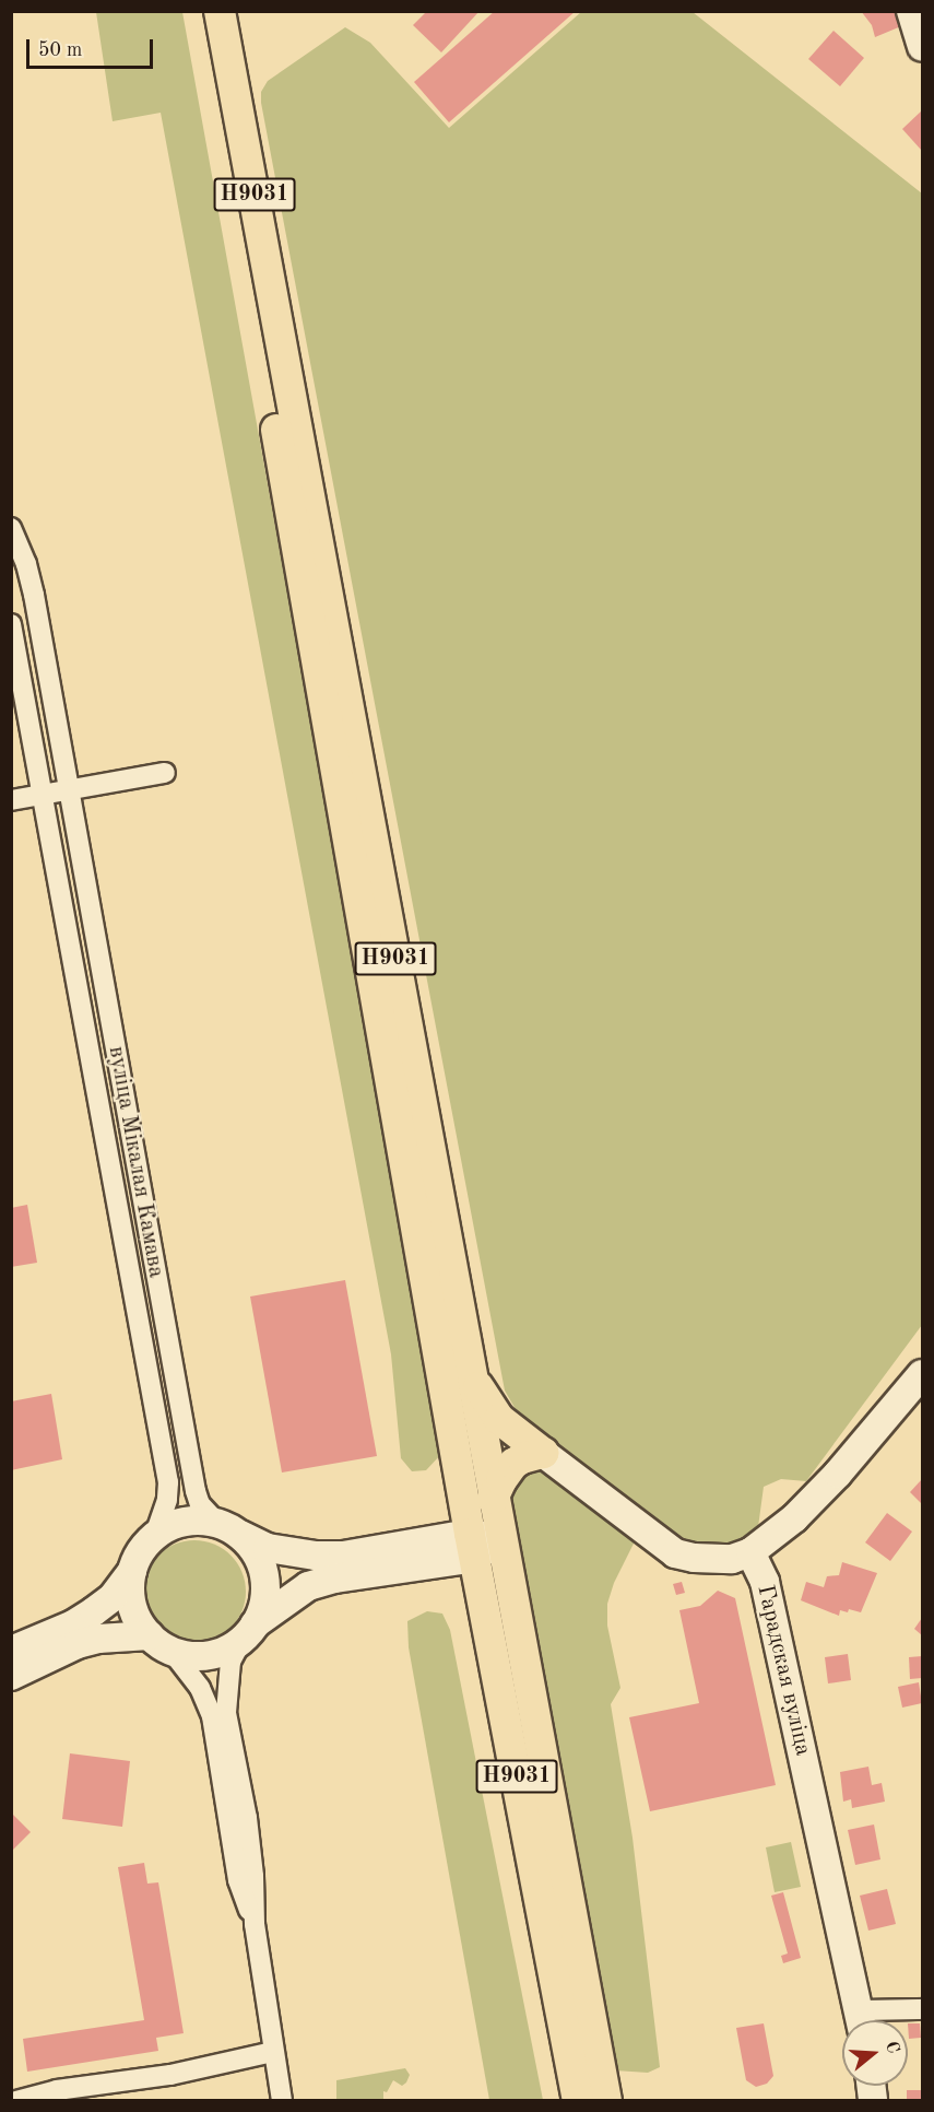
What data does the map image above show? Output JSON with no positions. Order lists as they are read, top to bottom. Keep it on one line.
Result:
{"streets":{"main road":["Н9031","Гарадская вуліца"],"street":["вуліца Мікалая Камава"]},"scale_bar":"50 m","north":"right"}
